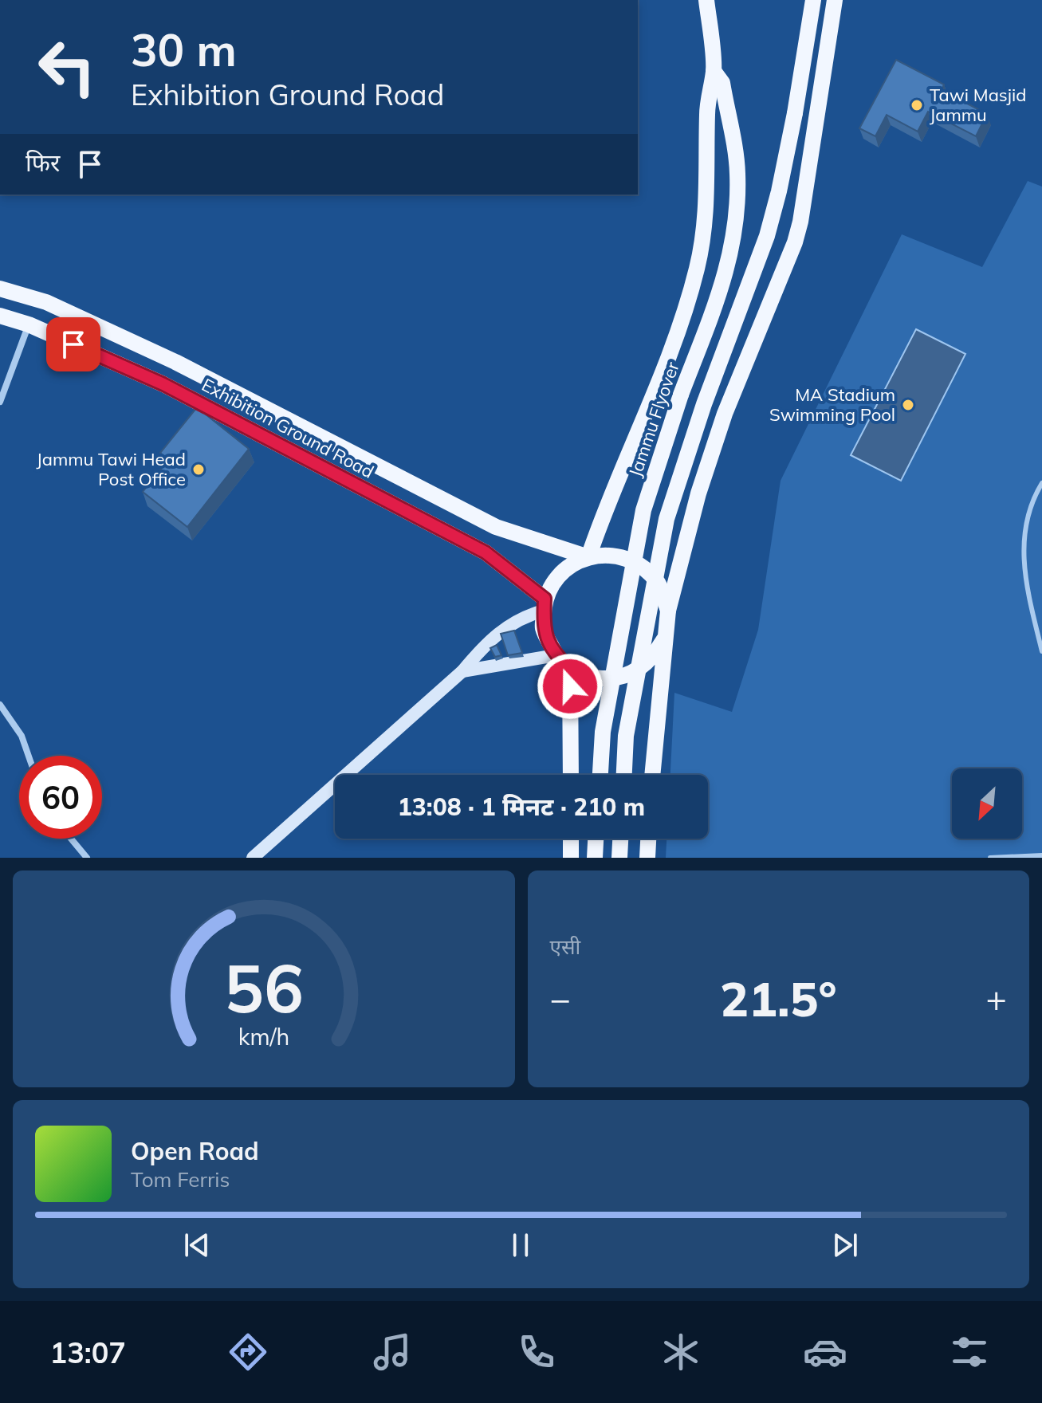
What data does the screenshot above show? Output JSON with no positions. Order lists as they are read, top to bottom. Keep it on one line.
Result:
{"streets":{"main road":["Jammu Flyover","Exhibition Ground Road"]},"places":["Tawi Masjid Jammu","MA Stadium Swimming Pool","Jammu Tawi Head Post Office"],"north":"bottom left","page":{"turn":["30 m","Exhibition Ground Road"],"then":"फिर","limit":"60","trip":"13:08 · 1 मिनट · 210 m","tile":"एसी","heat":["−","21.5°","+"],"song":["Open Road","Tom Ferris"],"tabs":"13:07","gauge":["56","km/h"]}}
